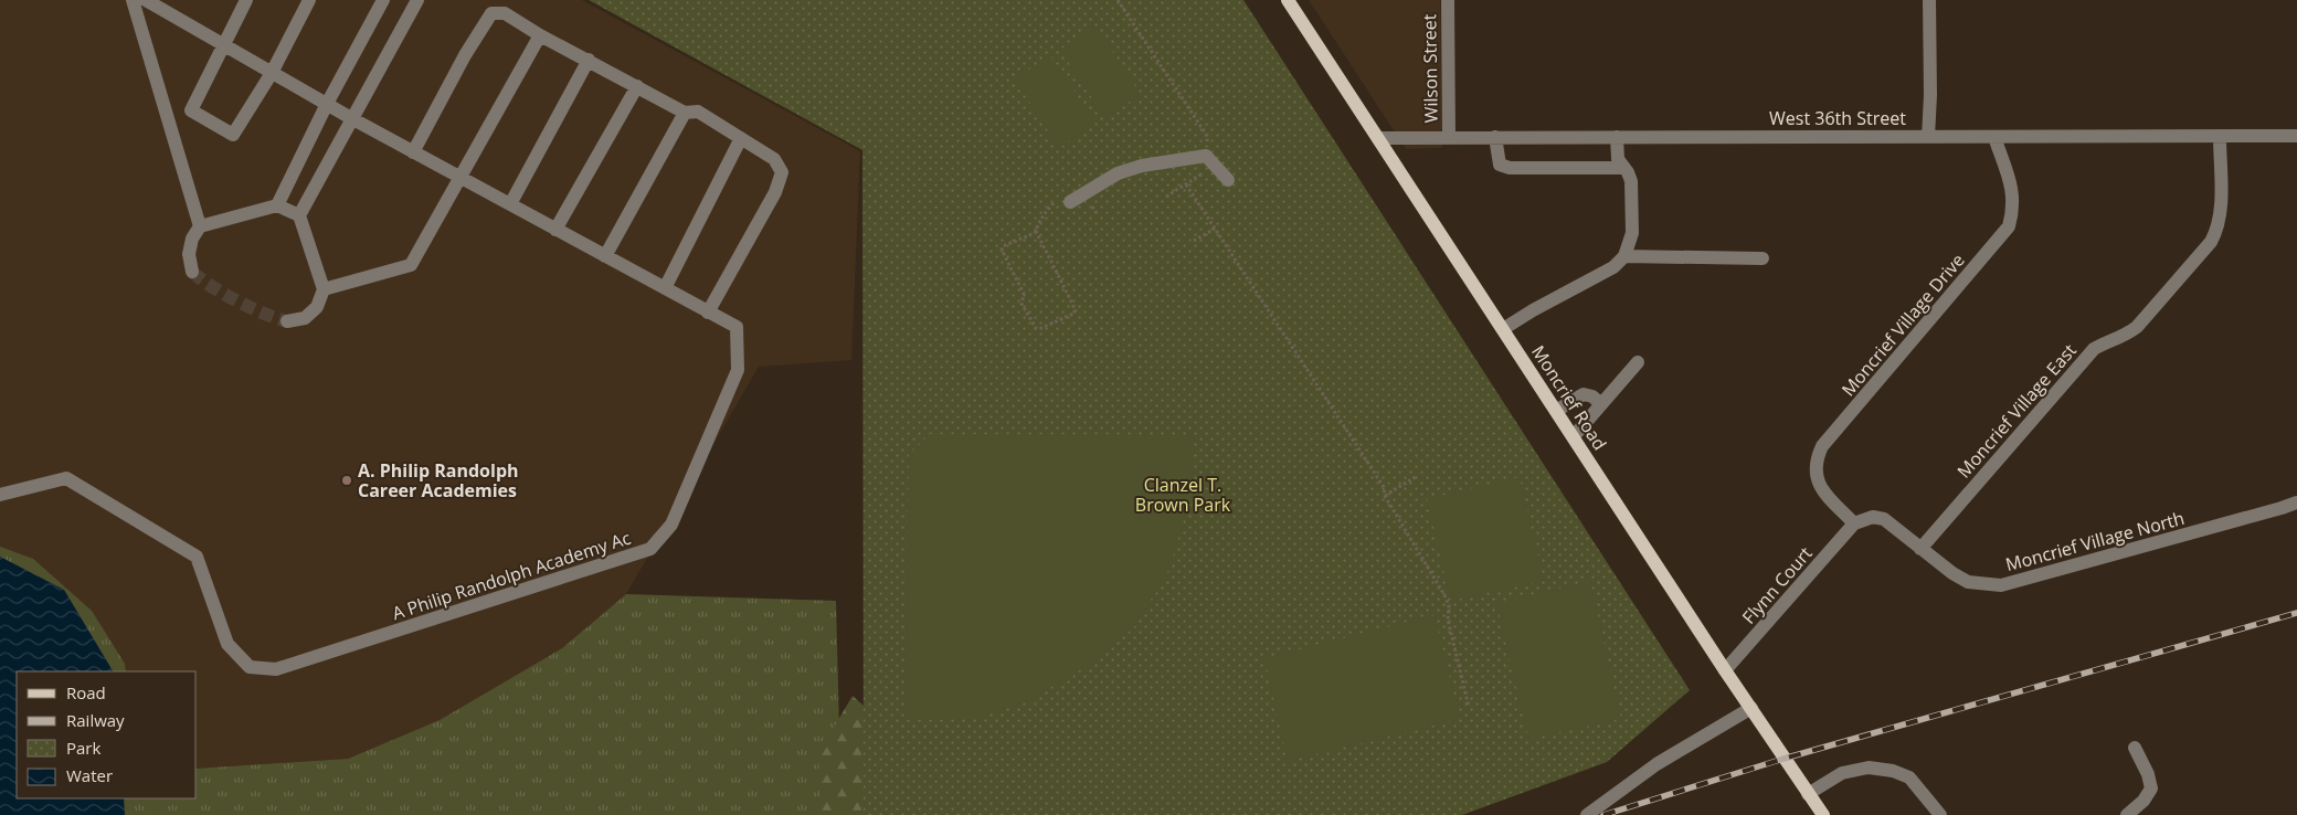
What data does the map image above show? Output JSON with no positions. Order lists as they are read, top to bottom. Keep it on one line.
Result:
{"streets":{"main road":["Moncrief Road"],"street":["Wilson Street","West 36th Street","Moncrief Village Drive","Moncrief Village East","Moncrief Village North","A Philip Randolph Academy Ac","Flynn Court"]},"crossings":[["Wilson Street","West 36th Street"],["West 36th Street","Moncrief Village Drive"],["West 36th Street","Moncrief Road"],["West 36th Street","Moncrief Village East"],["Moncrief Village Drive","Moncrief Village North"],["Moncrief Village Drive","Flynn Court"],["Moncrief Road","Flynn Court"],["Moncrief Village East","Moncrief Village North"],["Moncrief Village North","Flynn Court"]],"parks":["Clanzel T. Brown Park"],"places":["A. Philip Randolph Career Academies"],"legend":["Road","Railway","Park","Water"]}
